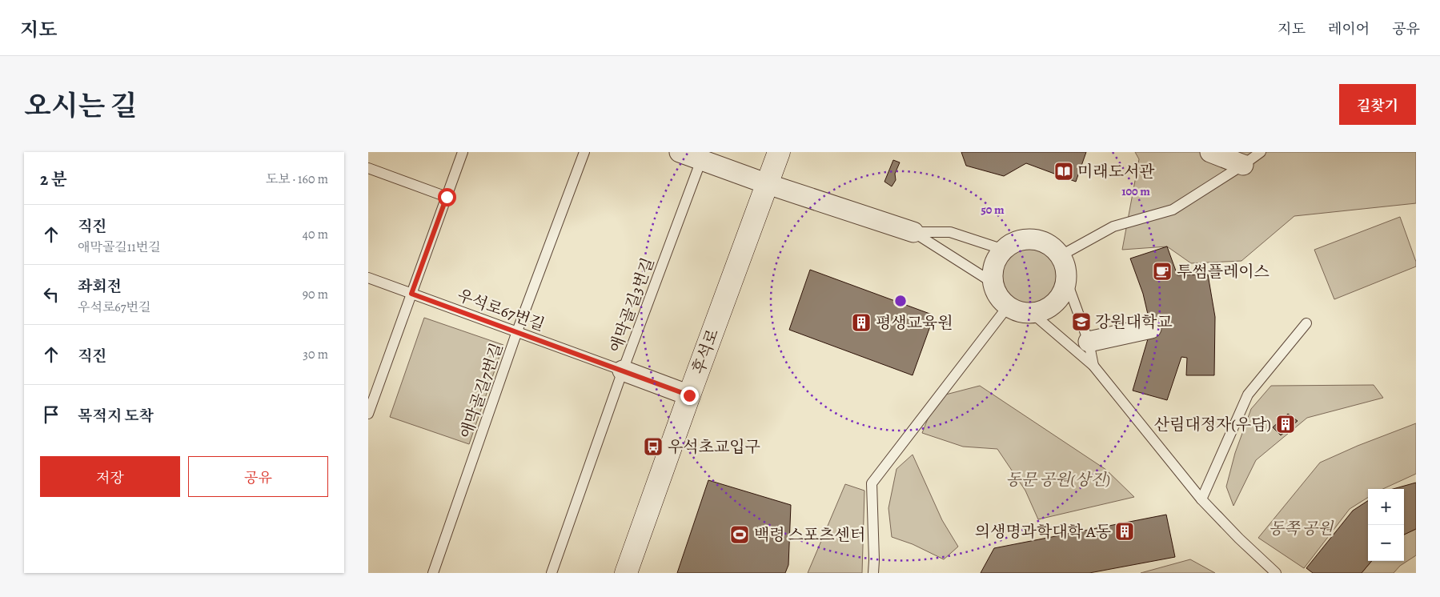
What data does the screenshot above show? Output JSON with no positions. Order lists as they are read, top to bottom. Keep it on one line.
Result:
{"streets":{"street":["후석로"],"lane":["애막골길3번길","우석로67번길","애막골길7번길"]},"crossings":[["애막골길3번길","우석로67번길"],["우석로67번길","애막골길7번길"]],"parks":["동문 공원(상진)","동쪽 공원"],"places":{"library":["미래도서관"],"cafe":["투썸플레이스"],"school or university":["강원대학교"],"building":["평생교육원","산림대정자(우담)","의생명과학대학 A동"],"bus stop":["우석초교입구"],"sports":["백령 스포츠센터"]},"page":{"header":"지도","nav":["지도","레이어","공유"],"title":"오시는 길","buttons":["길찾기",["저장","공유"]],"heading":["2 분","도보 · 160 m"],"list":[["직진","애막골길11번길","40 m"],["좌회전","우석로67번길","90 m"],["직진","30 m"],"목적지 도착"],"map_buttons":["+","−"]},"rings":["100 m","50 m"]}
